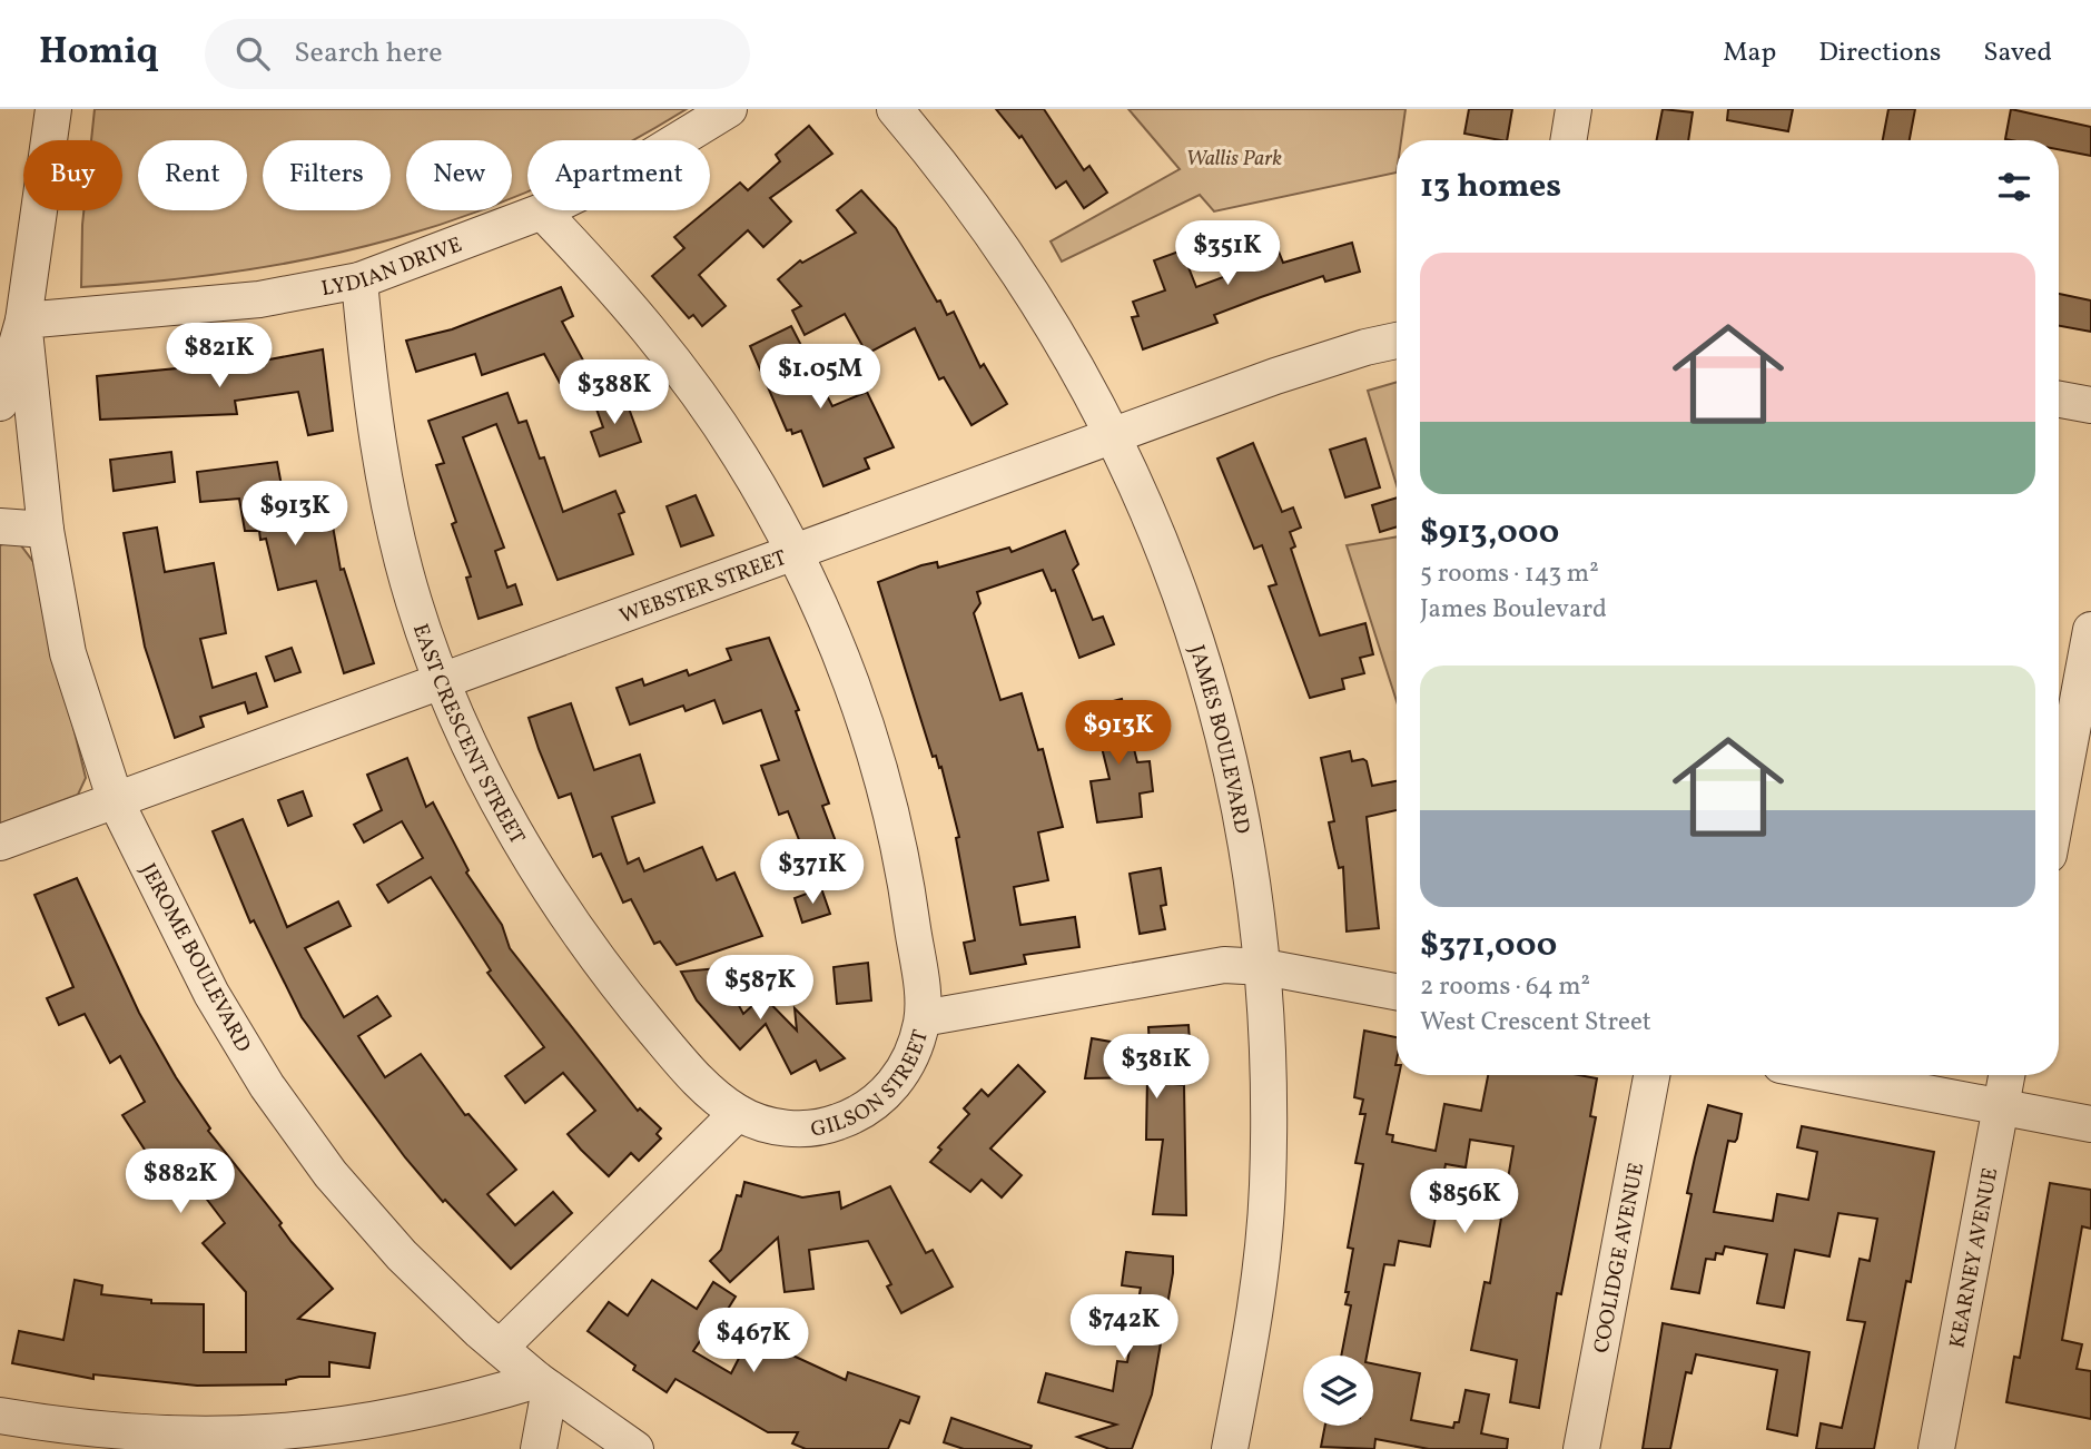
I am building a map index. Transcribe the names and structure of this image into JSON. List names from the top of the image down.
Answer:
{
  "streets": {
    "street": [
      "LYDIAN DRIVE",
      "WEBSTER STREET",
      "EAST CRESCENT STREET",
      "JAMES BOULEVARD",
      "JEROME BOULEVARD",
      "GILSON STREET",
      "COOLIDGE AVENUE",
      "KEARNEY AVENUE"
    ]
  },
  "crossings": [
    ["LYDIAN DRIVE", "EAST CRESCENT STREET"],
    ["LYDIAN DRIVE", "JEROME BOULEVARD"],
    ["WEBSTER STREET", "EAST CRESCENT STREET"],
    ["WEBSTER STREET", "JAMES BOULEVARD"],
    ["WEBSTER STREET", "JEROME BOULEVARD"],
    ["EAST CRESCENT STREET", "GILSON STREET"],
    ["JAMES BOULEVARD", "GILSON STREET"]
  ],
  "parks": ["Wallis Park"],
  "page": {
    "header": "Homiq",
    "search": "Search here",
    "nav": ["Map", "Directions", "Saved"],
    "chip": [
      "Buy",
      "Rent",
      "Filters",
      "New",
      "Apartment"
    ],
    "heading": "13 homes",
    "price": [
      "$351K",
      "$821K",
      "$1.05M",
      "$388K",
      "$913K",
      "$913K",
      "$371K",
      "$587K",
      "$381K",
      "$882K",
      "$856K",
      "$742K",
      "$467K"
    ],
    "list": [
      {
        "name": "$913,000",
        "note": "5 rooms · 143 m² · James Boulevard"
      },
      {
        "name": "$371,000",
        "note": "2 rooms · 64 m² · West Crescent Street"
      }
    ]
  }
}
